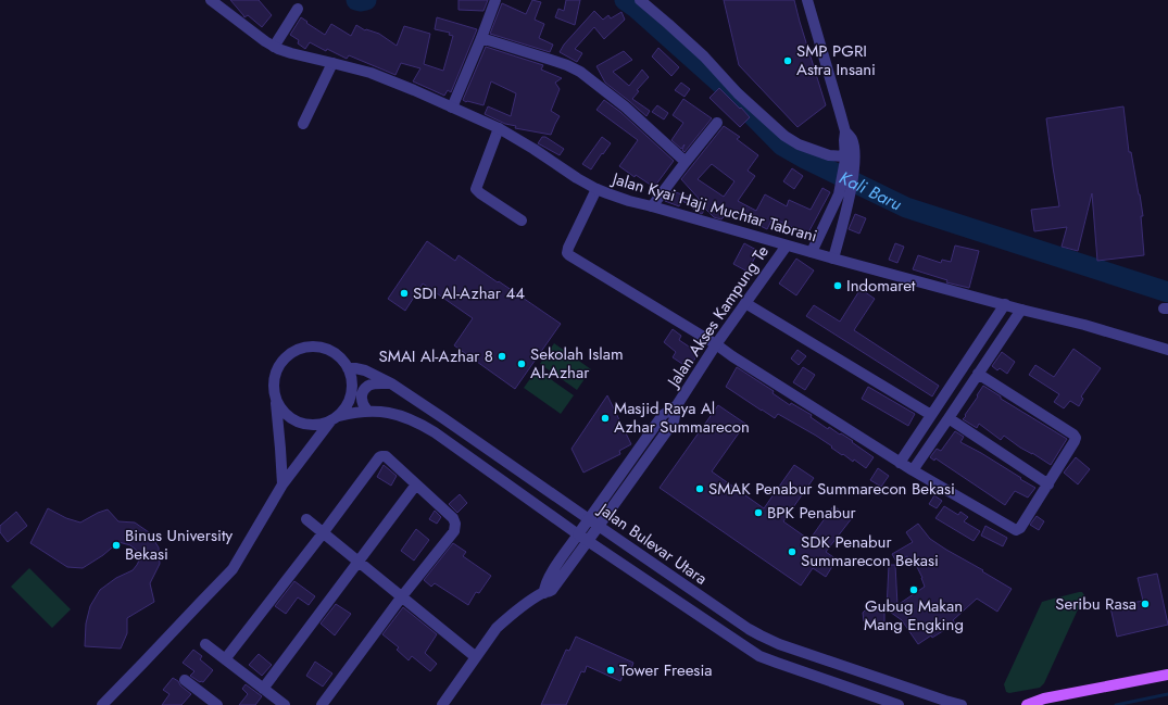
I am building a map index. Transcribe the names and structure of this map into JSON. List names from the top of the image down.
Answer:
{
  "streets": {
    "street": ["Jalan Kyai Haji Muchtar Tabrani", "Jalan Akses Kampung Te", "Jalan Bulevar Utara"]
  },
  "crossings": [
    ["Jalan Kyai Haji Muchtar Tabrani", "Jalan Akses Kampung Te"],
    ["Jalan Akses Kampung Te", "Jalan Bulevar Utara"]
  ],
  "water": ["Kali Baru"],
  "places": [
    "SMP PGRI Astra Insani",
    "Indomaret",
    "SDI Al-Azhar 44",
    "SMAI Al-Azhar 8",
    "Sekolah Islam Al-Azhar",
    "Masjid Raya Al Azhar Summarecon",
    "SMAK Penabur Summarecon Bekasi",
    "BPK Penabur",
    "Binus University Bekasi",
    "SDK Penabur Summarecon Bekasi",
    "Gubug Makan Mang Engking",
    "Seribu Rasa",
    "Tower Freesia"
  ]
}
